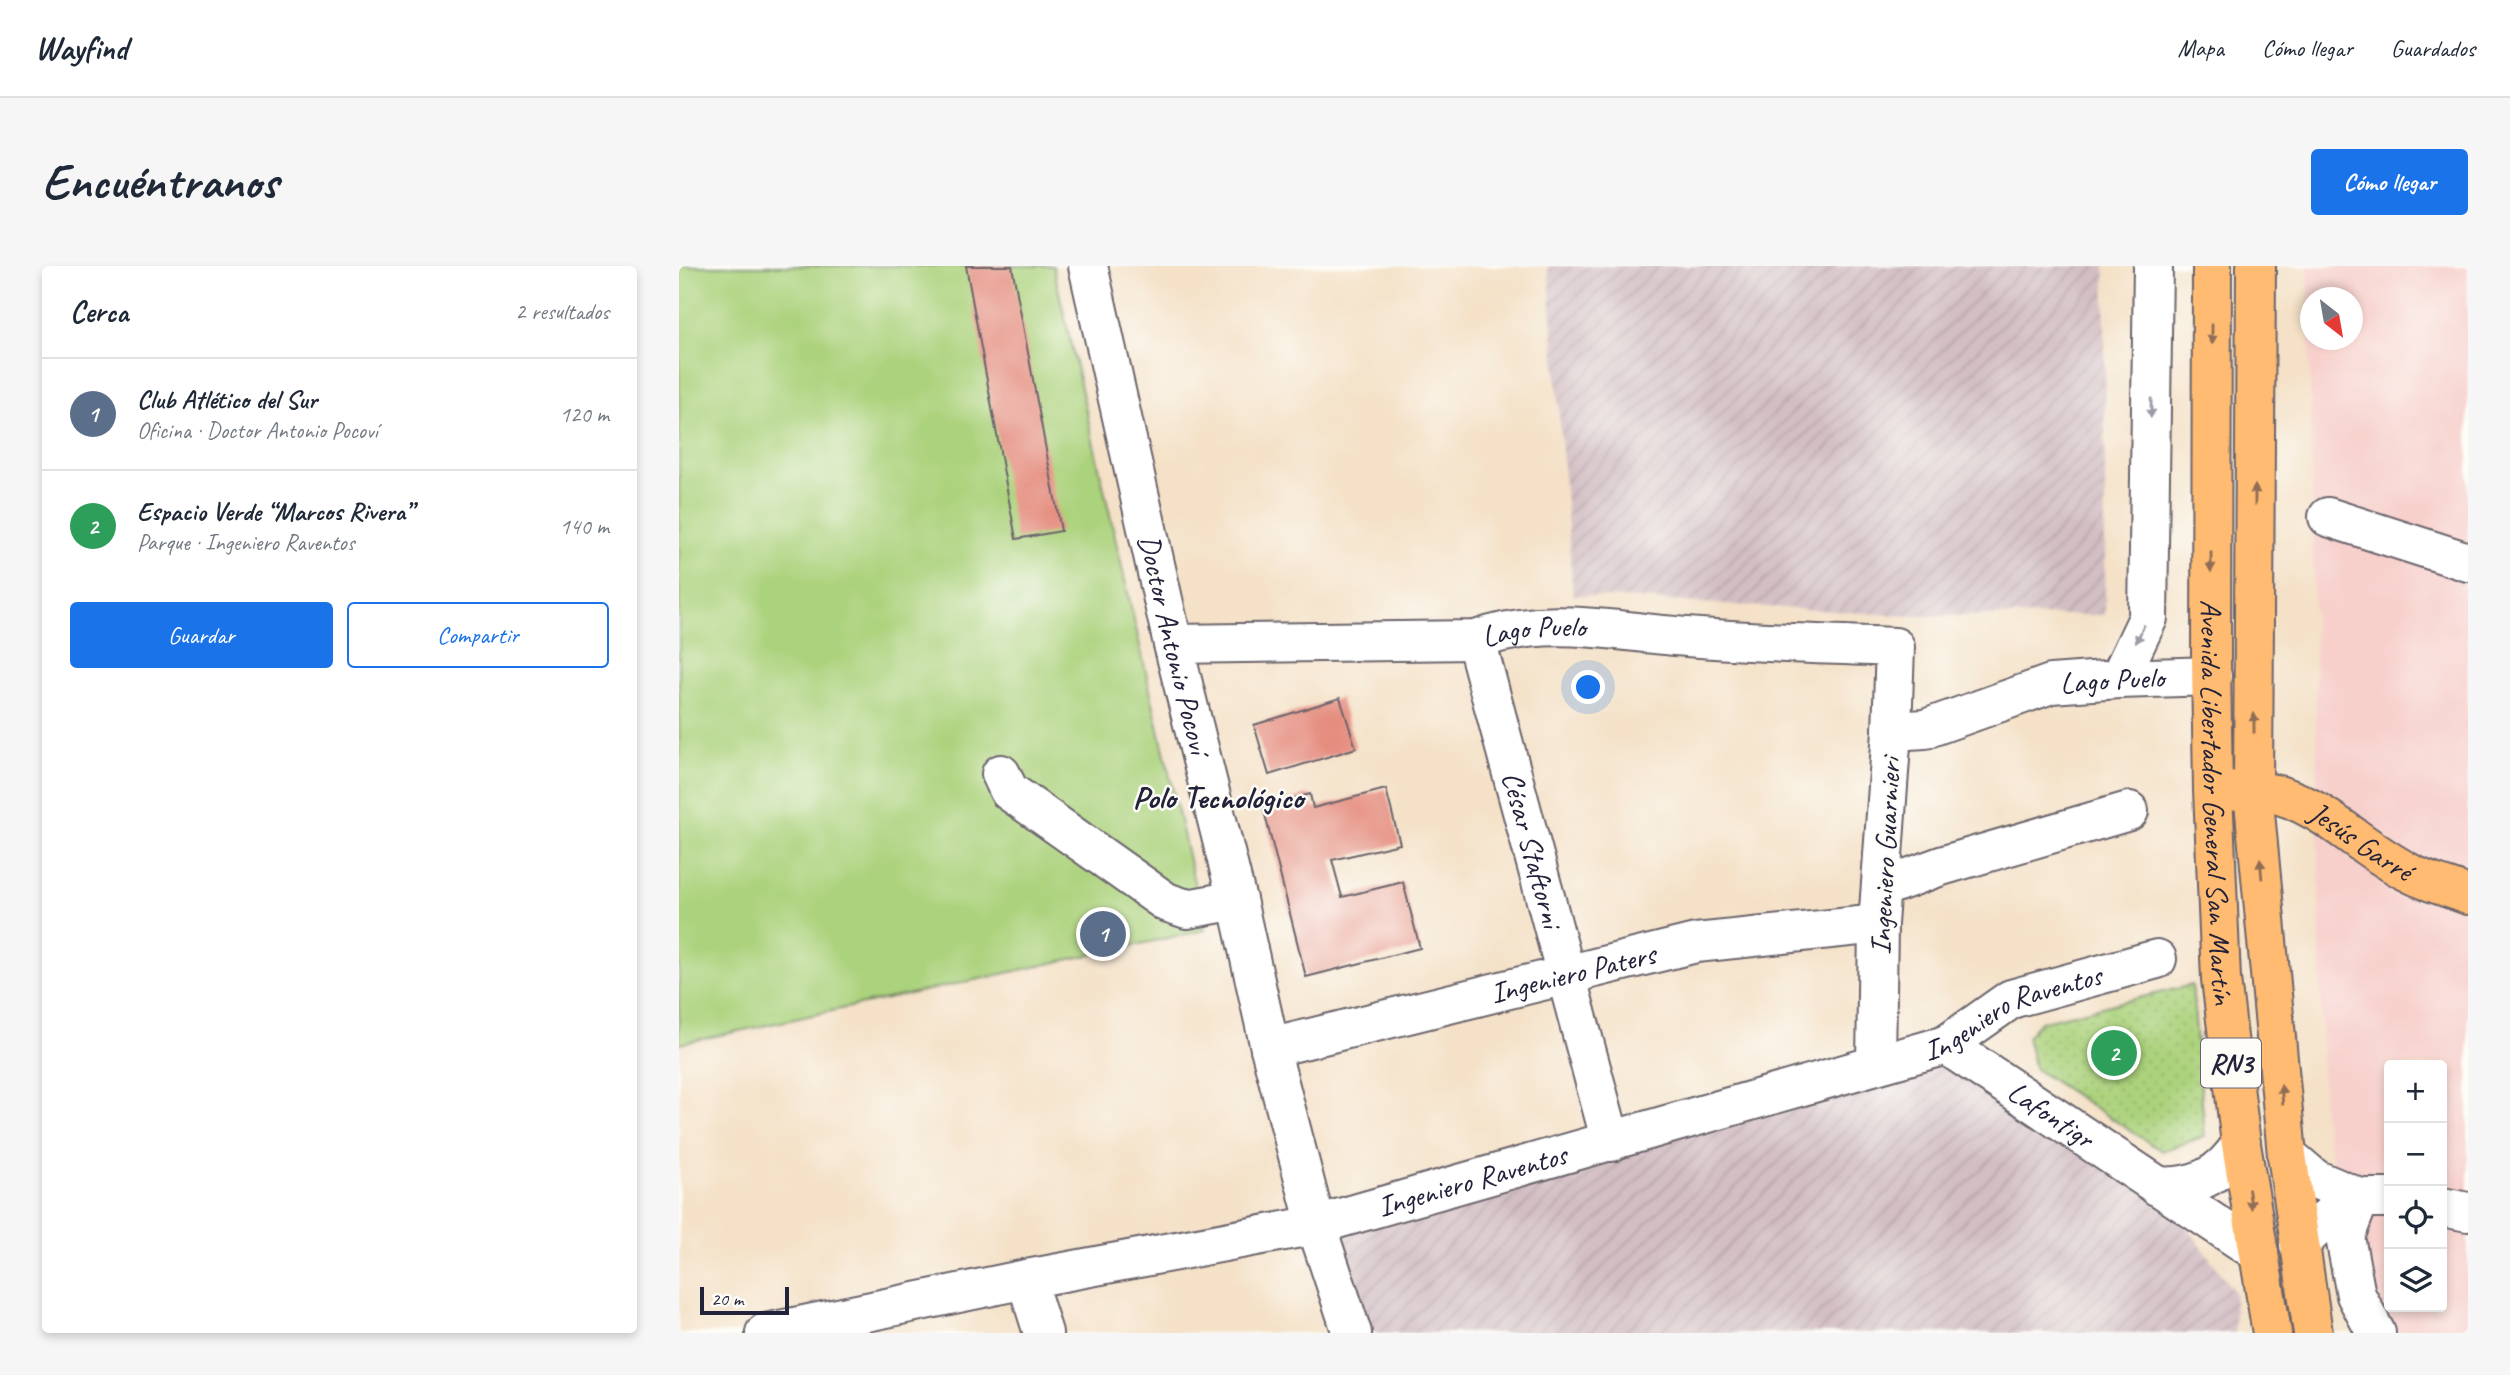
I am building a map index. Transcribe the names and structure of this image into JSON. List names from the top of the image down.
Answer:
{
  "streets": {
    "main road": ["Avenida Libertador General San Martín", "Jesús Garré", "RN3"],
    "street": [
      "Lago Puelo",
      "Doctor Antonio Pocoví",
      "César Staftorni",
      "Ingeniero Guarnieri",
      "Ingeniero Paters",
      "Ingeniero Raventos",
      "Lafontigr"
    ]
  },
  "crossings": [
    ["Lago Puelo", "Doctor Antonio Pocoví"],
    ["Lago Puelo", "Avenida Libertador General San Martín"],
    ["Lago Puelo", "César Staftorni"],
    ["Lago Puelo", "Ingeniero Guarnieri"],
    ["Doctor Antonio Pocoví", "Ingeniero Paters"],
    ["Doctor Antonio Pocoví", "Ingeniero Raventos"],
    ["Avenida Libertador General San Martín", "Jesús Garré"],
    ["Avenida Libertador General San Martín", "Lafontigr"],
    ["César Staftorni", "Ingeniero Paters"],
    ["César Staftorni", "Ingeniero Raventos"],
    ["Ingeniero Guarnieri", "Ingeniero Paters"],
    ["Ingeniero Guarnieri", "Ingeniero Raventos"],
    ["Ingeniero Raventos", "Lafontigr"]
  ],
  "districts": ["Polo Tecnológico"],
  "scale_bar": "20 m",
  "north": "bottom right",
  "page": {
    "header": "Wayfind",
    "nav": ["Mapa", "Cómo llegar", "Guardados"],
    "buttons": [
      "Cómo llegar",
      ["Guardar", "Compartir"]
    ],
    "title": "Encuéntranos",
    "heading": ["Cerca", "2 resultados"],
    "list": [
      {
        "mark": "1",
        "name": "Club Atlético del Sur",
        "note": "Oficina · Doctor Antonio Pocoví",
        "value": "120 m"
      },
      {
        "mark": "2",
        "name": "Espacio Verde “Marcos Rivera”",
        "note": "Parque · Ingeniero Raventos",
        "value": "140 m"
      }
    ],
    "pins": ["1", "2"],
    "map_buttons": ["+", "−"],
    "scale": "20 m"
  }
}
